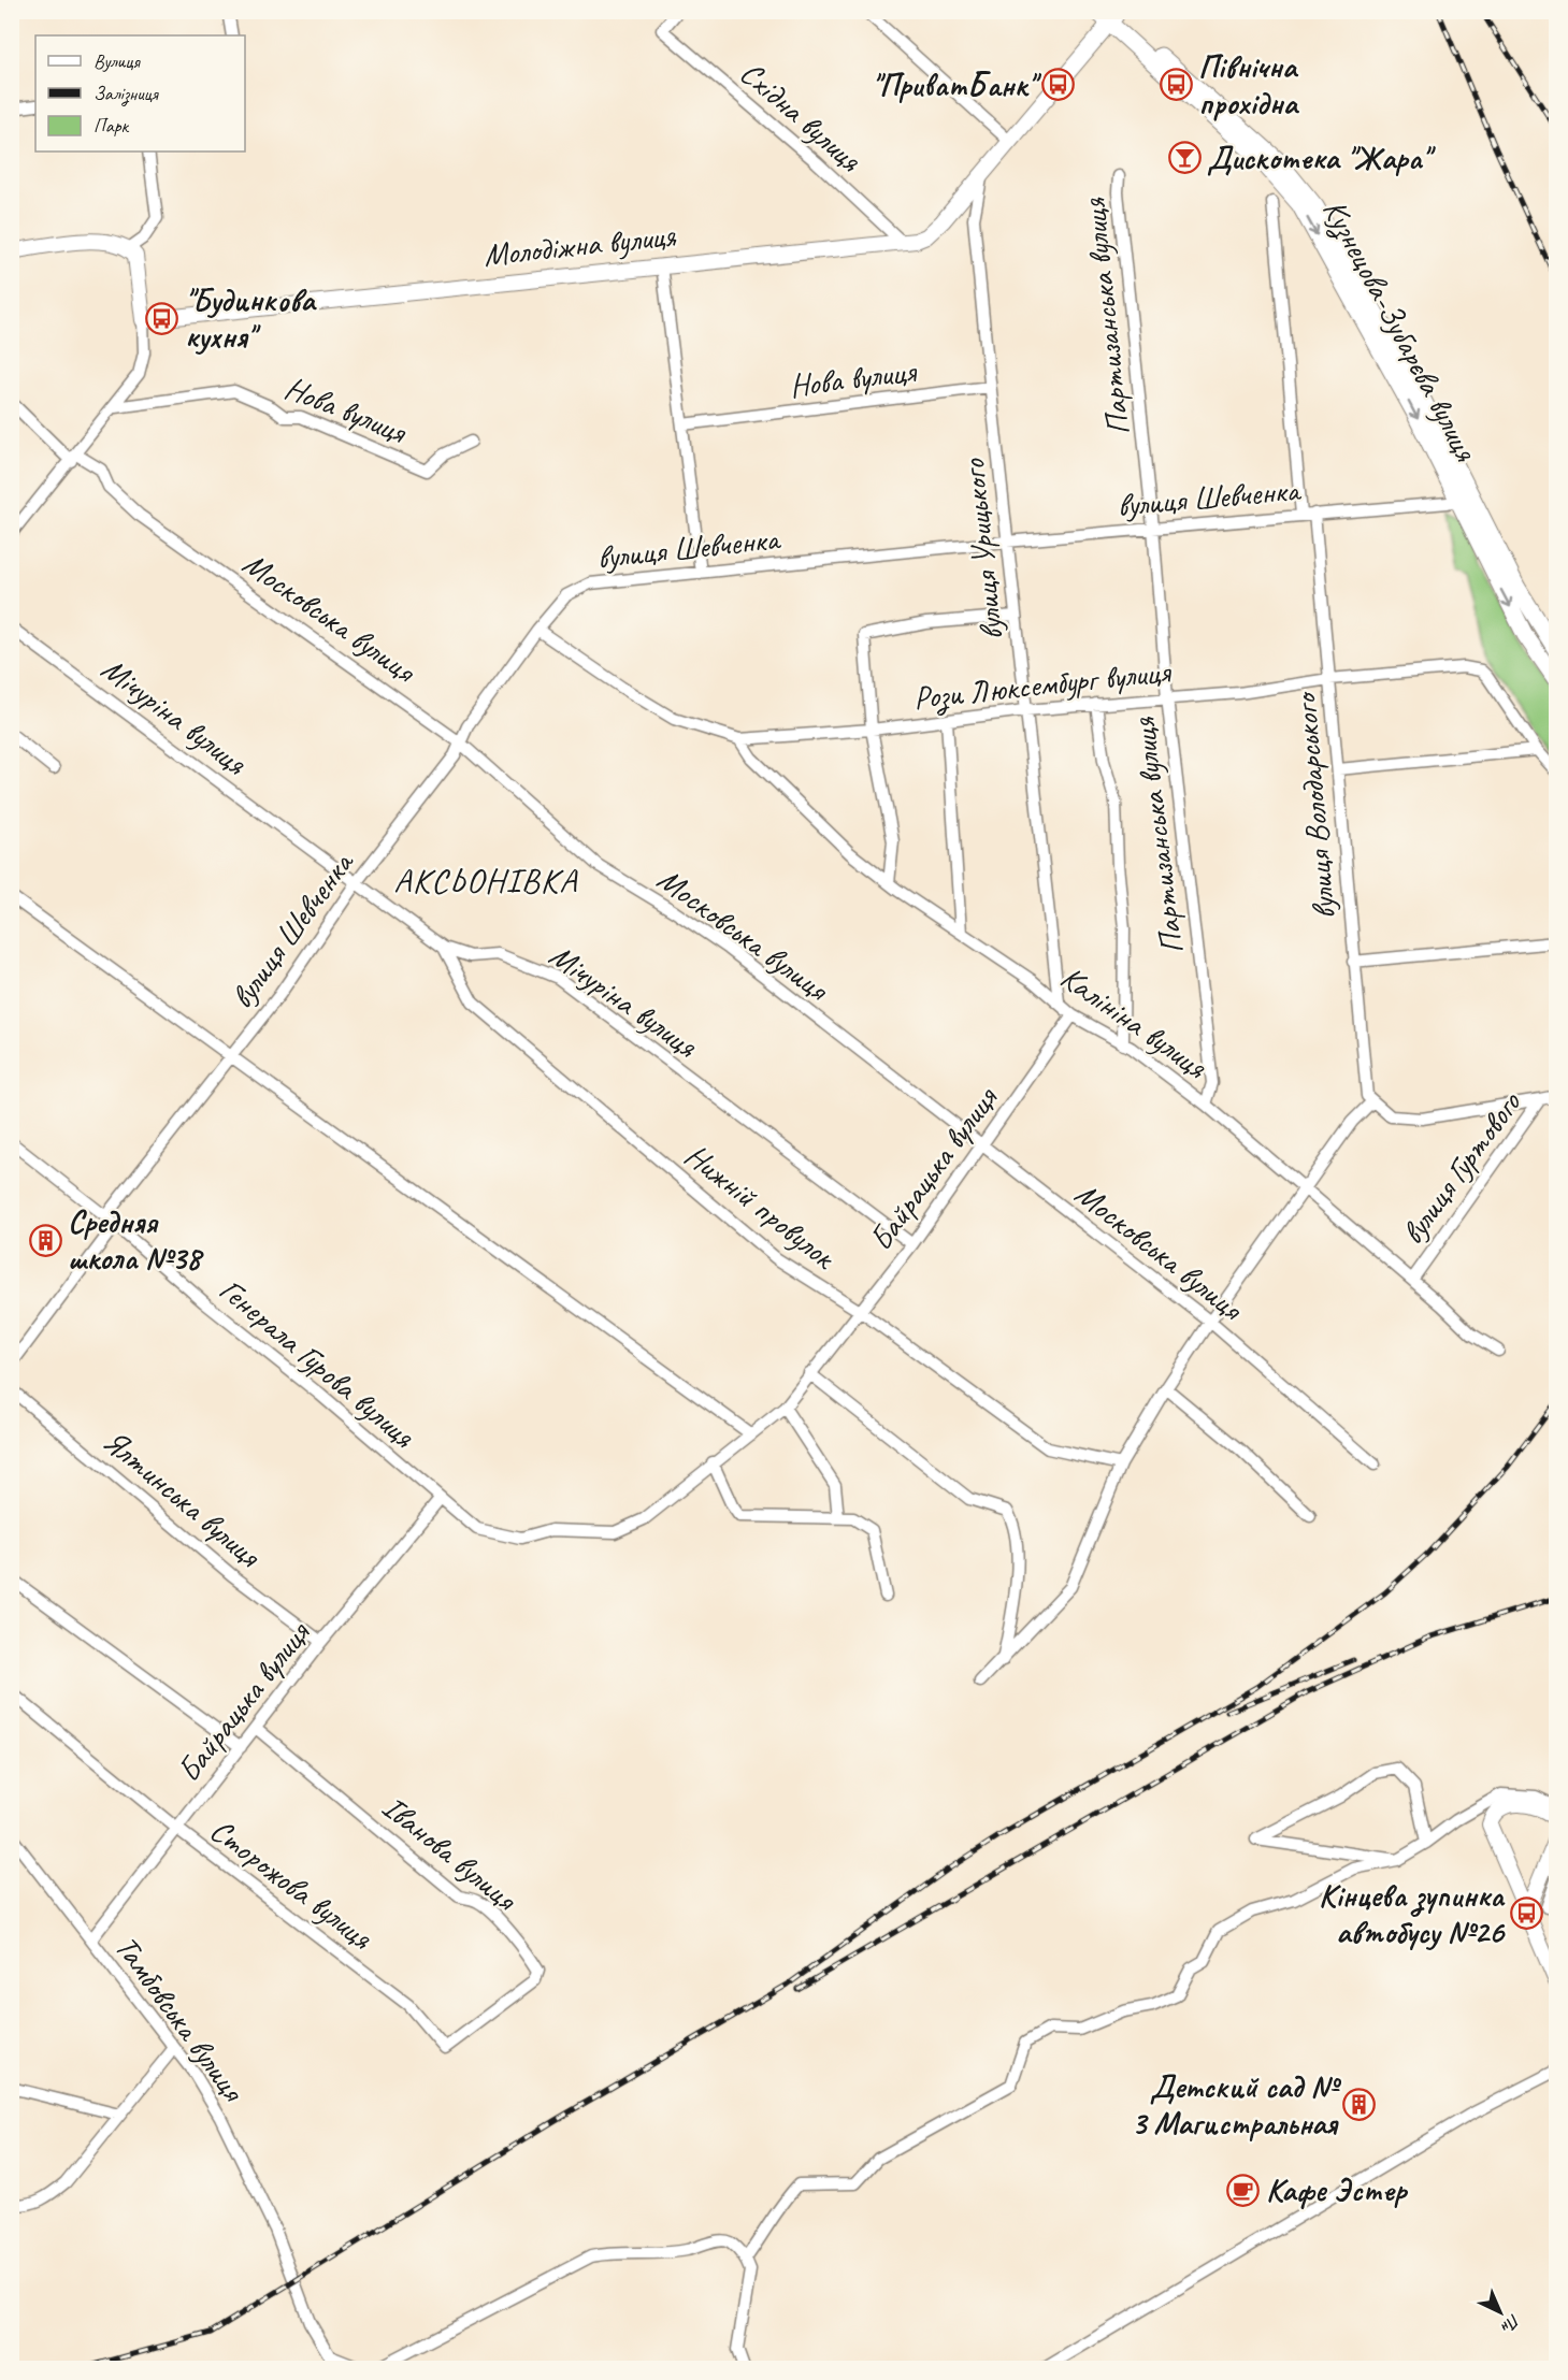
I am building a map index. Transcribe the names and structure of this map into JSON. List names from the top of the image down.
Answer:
{
  "streets": {
    "main road": ["Кузнецова-Зубарєва вулиця"],
    "street": [
      "Східна вулиця",
      "Молодіжна вулиця",
      "Партизанська вулиця",
      "Нова вулиця",
      "вулиця Шевченка",
      "вулиця Урицького",
      "Московська вулиця",
      "Рози Люксембург вулиця",
      "Мічуріна вулиця",
      "вулиця Володарського",
      "Калініна вулиця",
      "вулиця Гуртового",
      "Байрацька вулиця",
      "Нижній провулок",
      "Генерала Гурова вулиця",
      "Ялтинська вулиця",
      "Іванова вулиця",
      "Сторожова вулиця",
      "Тамбовська вулиця"
    ]
  },
  "crossings": [
    ["Східна вулиця", "Молодіжна вулиця"],
    ["Молодіжна вулиця", "Кузнецова-Зубарєва вулиця"],
    ["Молодіжна вулиця", "вулиця Урицького"],
    ["Партизанська вулиця", "вулиця Шевченка"],
    ["Партизанська вулиця", "Рози Люксембург вулиця"],
    ["Партизанська вулиця", "Калініна вулиця"],
    ["Кузнецова-Зубарєва вулиця", "вулиця Шевченка"],
    ["Нова вулиця", "вулиця Урицького"],
    ["вулиця Шевченка", "вулиця Урицького"],
    ["вулиця Шевченка", "Московська вулиця"],
    ["вулиця Шевченка", "Рози Люксембург вулиця"],
    ["вулиця Шевченка", "Мічуріна вулиця"],
    ["вулиця Шевченка", "вулиця Володарського"],
    ["вулиця Шевченка", "Генерала Гурова вулиця"],
    ["вулиця Урицького", "Рози Люксембург вулиця"],
    ["вулиця Урицького", "Калініна вулиця"],
    ["Московська вулиця", "Байрацька вулиця"],
    ["Рози Люксембург вулиця", "вулиця Володарського"],
    ["Рози Люксембург вулиця", "Калініна вулиця"],
    ["Мічуріна вулиця", "Байрацька вулиця"],
    ["Мічуріна вулиця", "Нижній провулок"],
    ["Калініна вулиця", "вулиця Гуртового"],
    ["Калініна вулиця", "Байрацька вулиця"],
    ["Байрацька вулиця", "Нижній провулок"],
    ["Байрацька вулиця", "Генерала Гурова вулиця"],
    ["Байрацька вулиця", "Ялтинська вулиця"],
    ["Байрацька вулиця", "Іванова вулиця"],
    ["Байрацька вулиця", "Сторожова вулиця"],
    ["Байрацька вулиця", "Тамбовська вулиця"],
    ["Іванова вулиця", "Сторожова вулиця"]
  ],
  "districts": ["АКСЬОНІВКА"],
  "places": {
    "bus stop": [
      "\"ПриватБанк\"",
      "Північна прохідна",
      "\"Будинкова кухня\"",
      "Кінцева зупинка автобусу №26"
    ],
    "bar": ["Дискотека \"Жара\""],
    "building": ["Средняя школа №38", "Детский сад № 3 Магистральная"],
    "cafe": ["Кафе Эстер"]
  },
  "legend": ["Вулиця", "Залізниця", "Парк"],
  "north": "bottom right"
}
